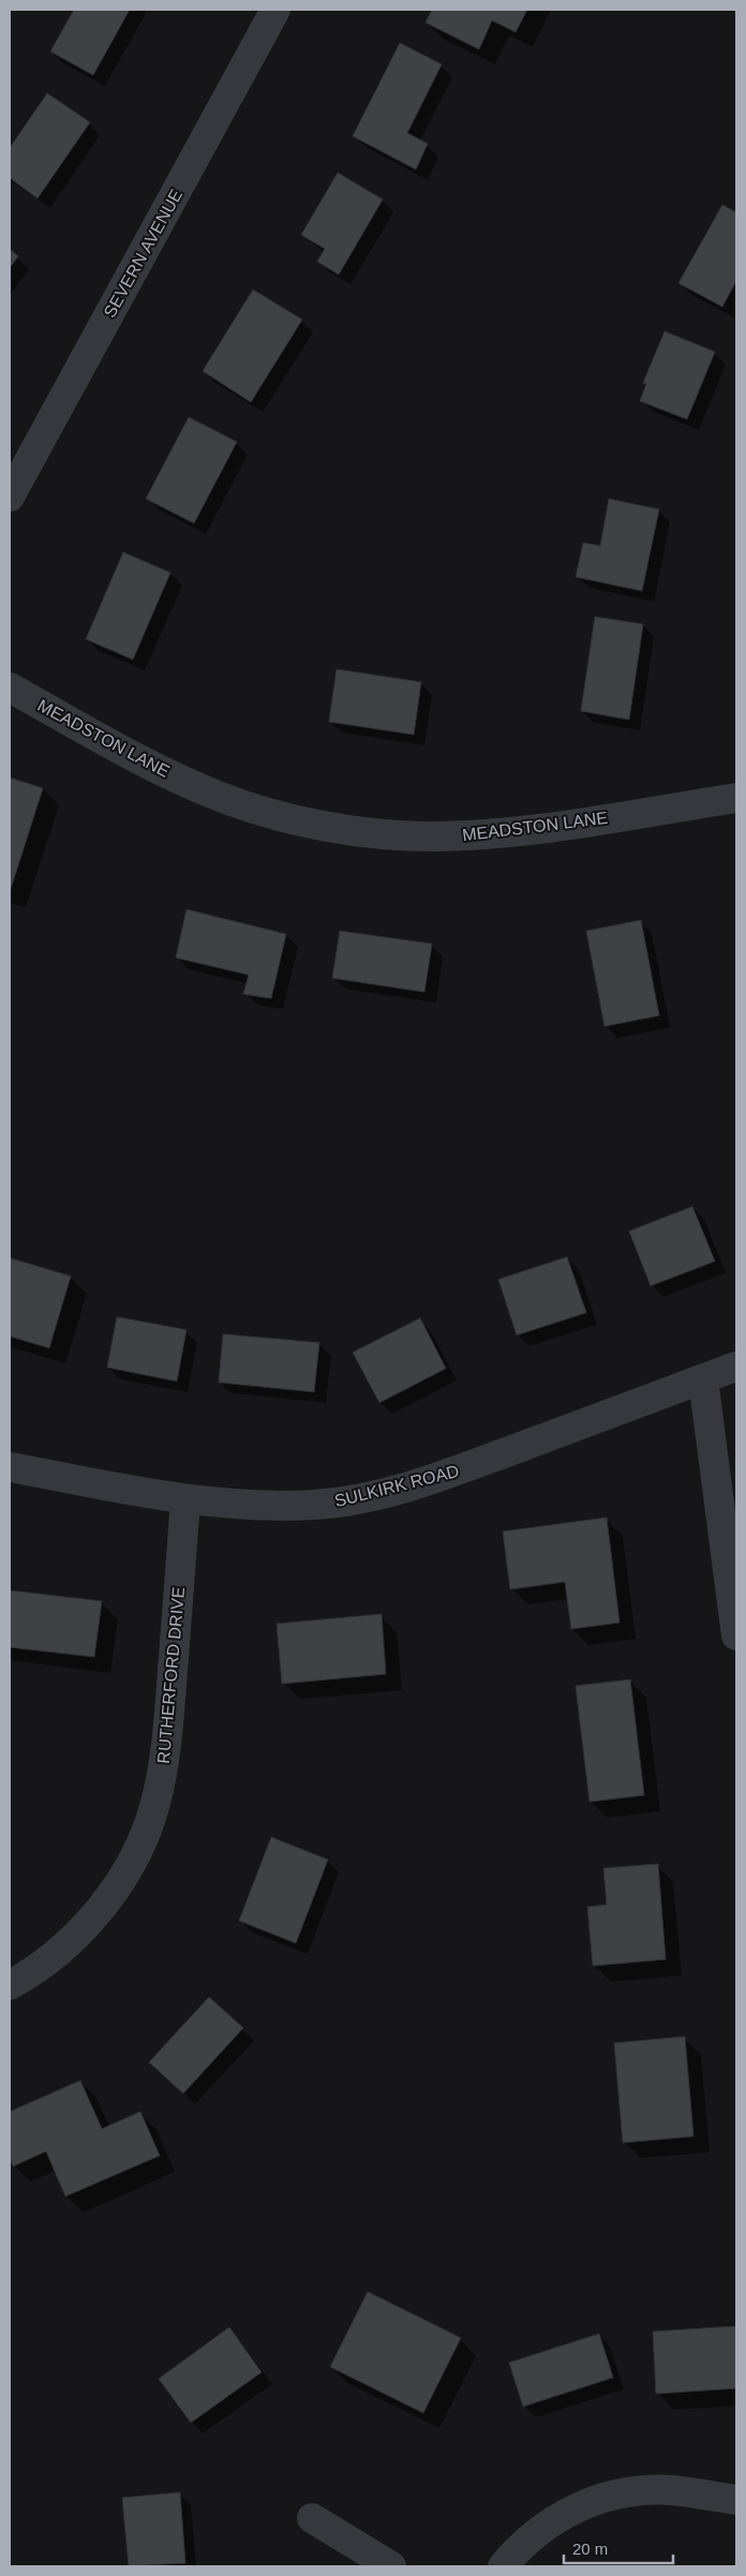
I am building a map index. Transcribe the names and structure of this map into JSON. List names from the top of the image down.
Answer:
{
  "streets": {
    "street": [
      "SEVERN AVENUE",
      "MEADSTON LANE",
      "SULKIRK ROAD",
      "RUTHERFORD DRIVE"
    ]
  },
  "crossings": [
    ["SULKIRK ROAD", "RUTHERFORD DRIVE"]
  ],
  "scale_bar": "20 m"
}
